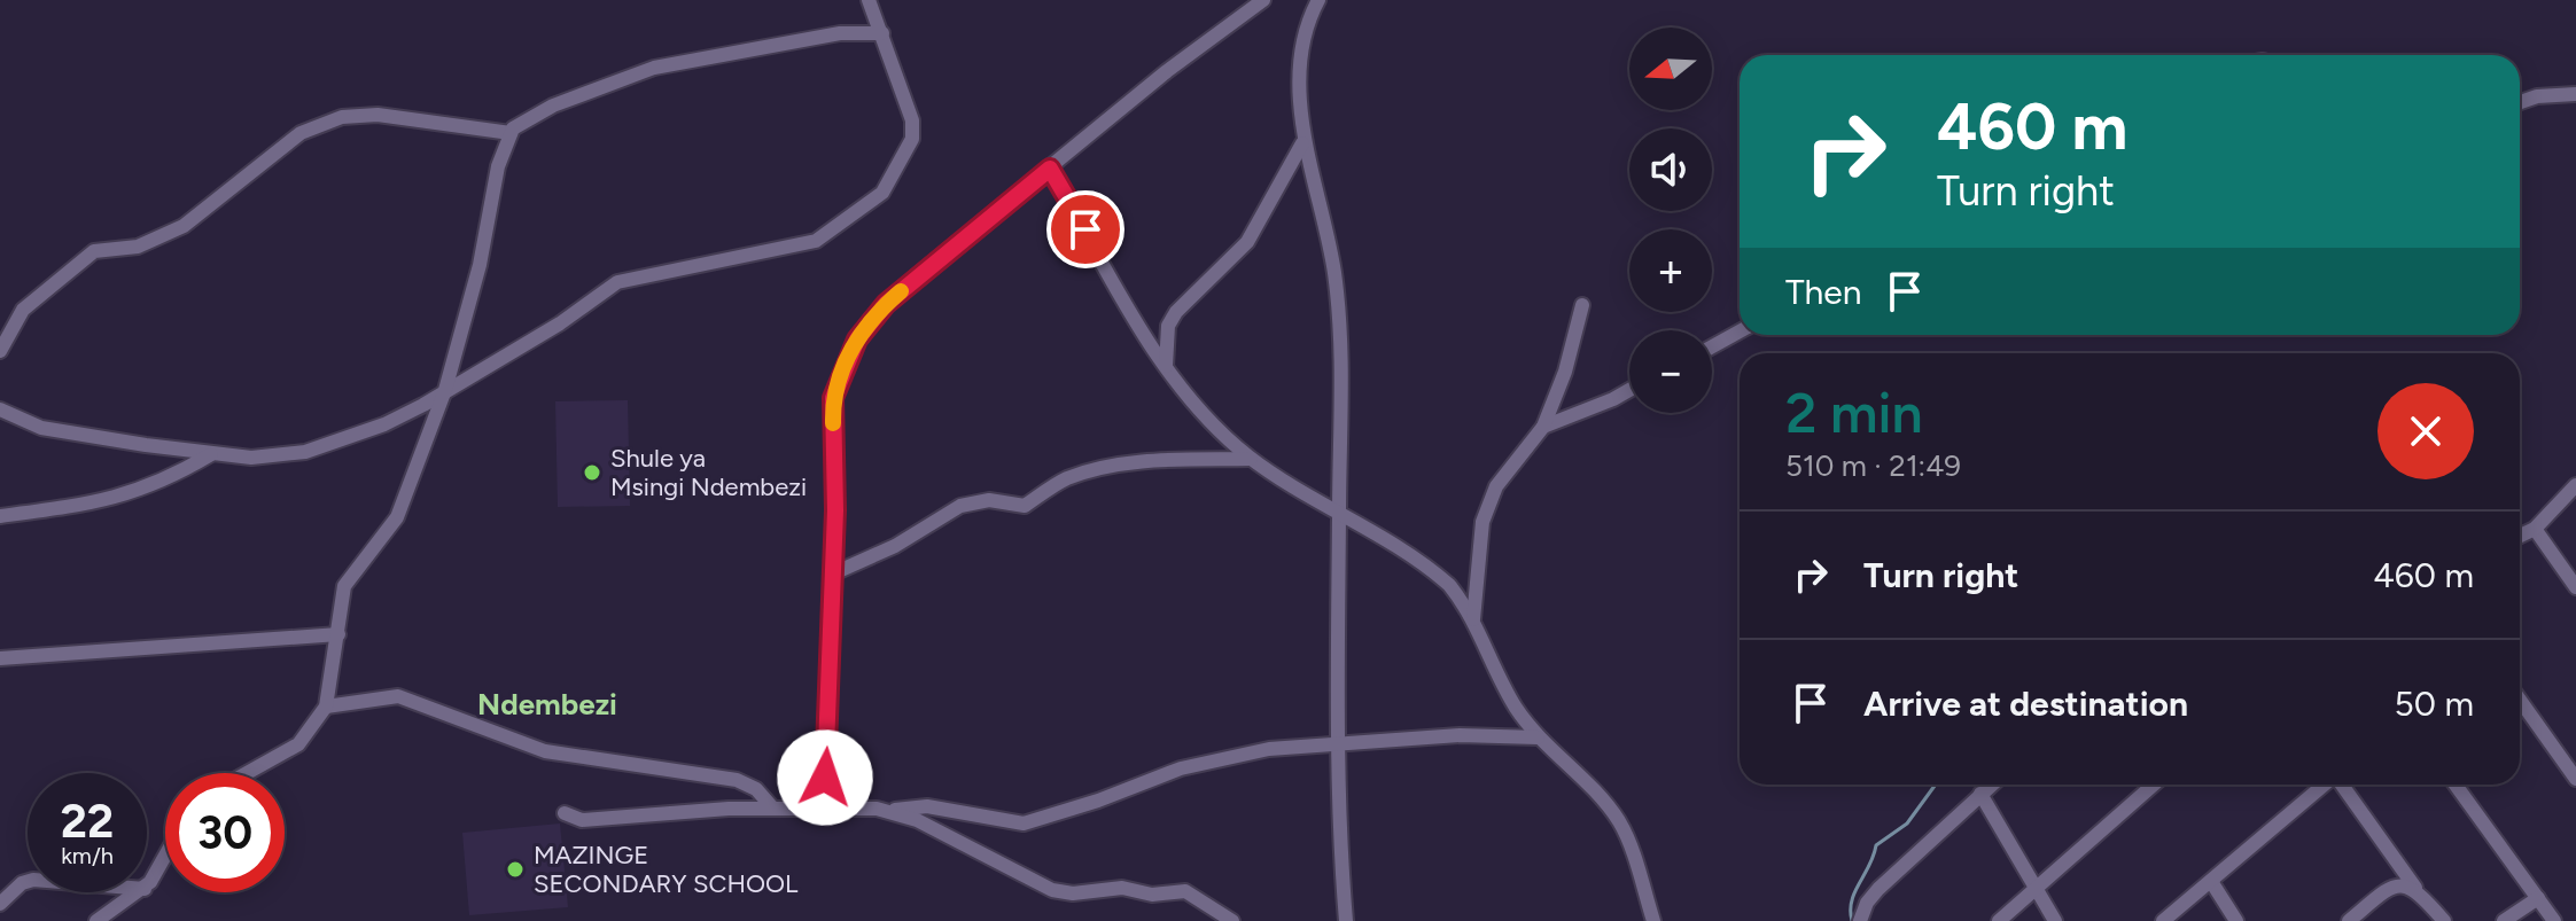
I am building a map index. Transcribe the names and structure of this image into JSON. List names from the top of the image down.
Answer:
{
  "districts": ["Ndembezi"],
  "places": ["Shule ya Msingi Ndembezi", "MAZINGE SECONDARY SCHOOL"],
  "north": "left",
  "page": {
    "map_buttons": ["+", "−"],
    "turn": ["460 m", "Turn right"],
    "then": "Then",
    "heading": ["2 min", "510 m · 21:49"],
    "list": [
      {
        "name": "Turn right",
        "value": "460 m"
      },
      {
        "name": "Arrive at destination",
        "value": "50 m"
      }
    ],
    "speed": "22 km/h",
    "limit": "30"
  }
}
